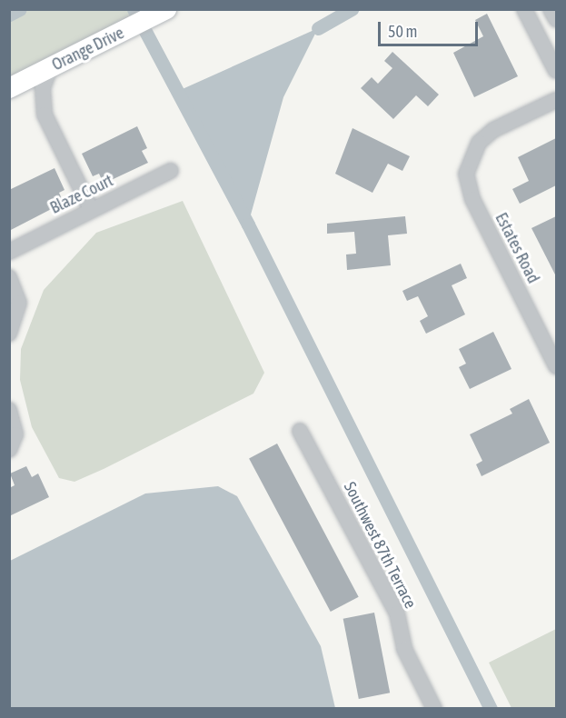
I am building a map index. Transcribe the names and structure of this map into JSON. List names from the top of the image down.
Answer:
{
  "streets": {
    "street": [
      "Orange Drive",
      "Blaze Court",
      "Estates Road",
      "Southwest 87th Terrace"
    ]
  },
  "scale_bar": "50 m"
}
